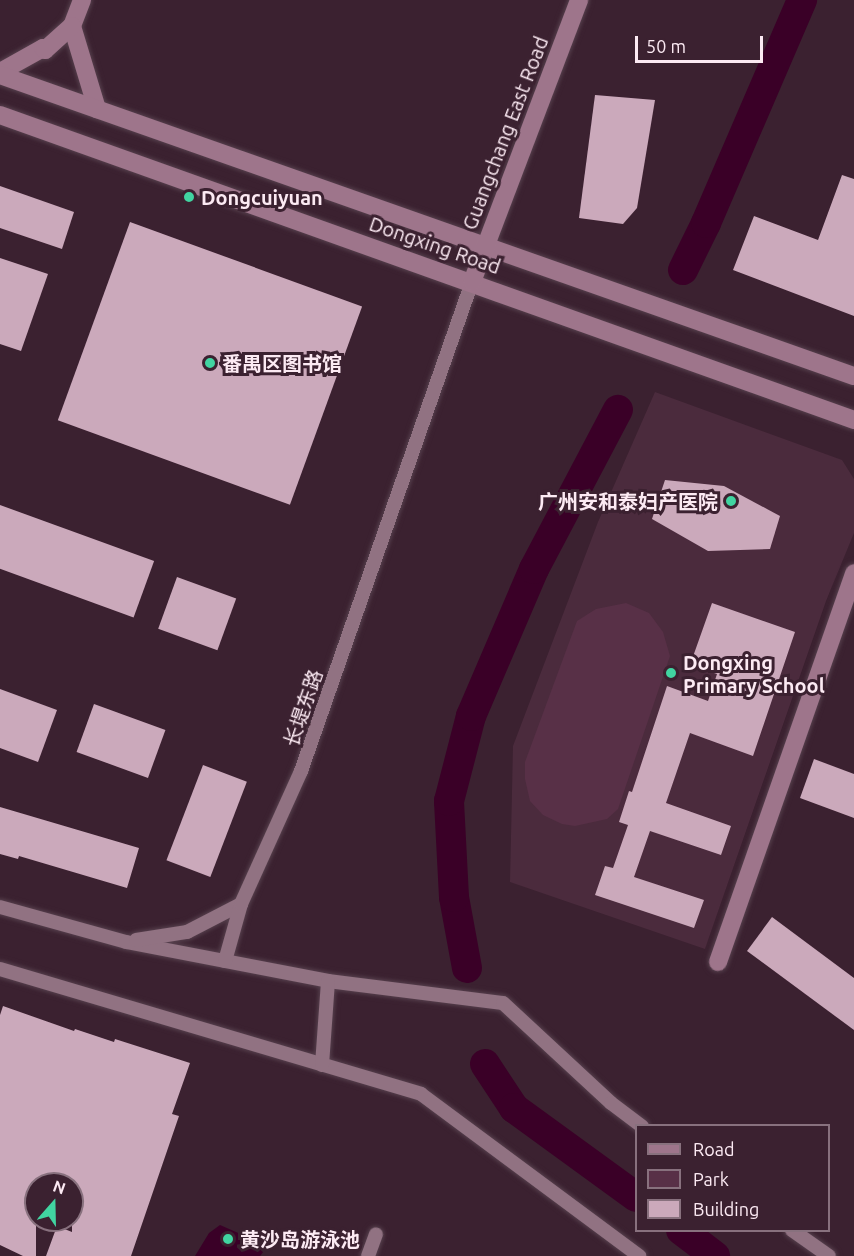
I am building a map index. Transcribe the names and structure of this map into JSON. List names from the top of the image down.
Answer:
{
  "streets": {
    "main road": ["Guangchang East Road", "Dongxing Road"],
    "street": ["长堤东路"]
  },
  "crossings": [
    ["Guangchang East Road", "Dongxing Road"],
    ["Guangchang East Road", "长堤东路"],
    ["Dongxing Road", "长堤东路"]
  ],
  "places": [
    "Dongcuiyuan",
    "番禺区图书馆",
    "广州安和泰妇产医院",
    "Dongxing Primary School",
    "黄沙岛游泳池"
  ],
  "legend": ["Road", "Park", "Building"],
  "scale_bar": "50 m",
  "north": "top"
}
